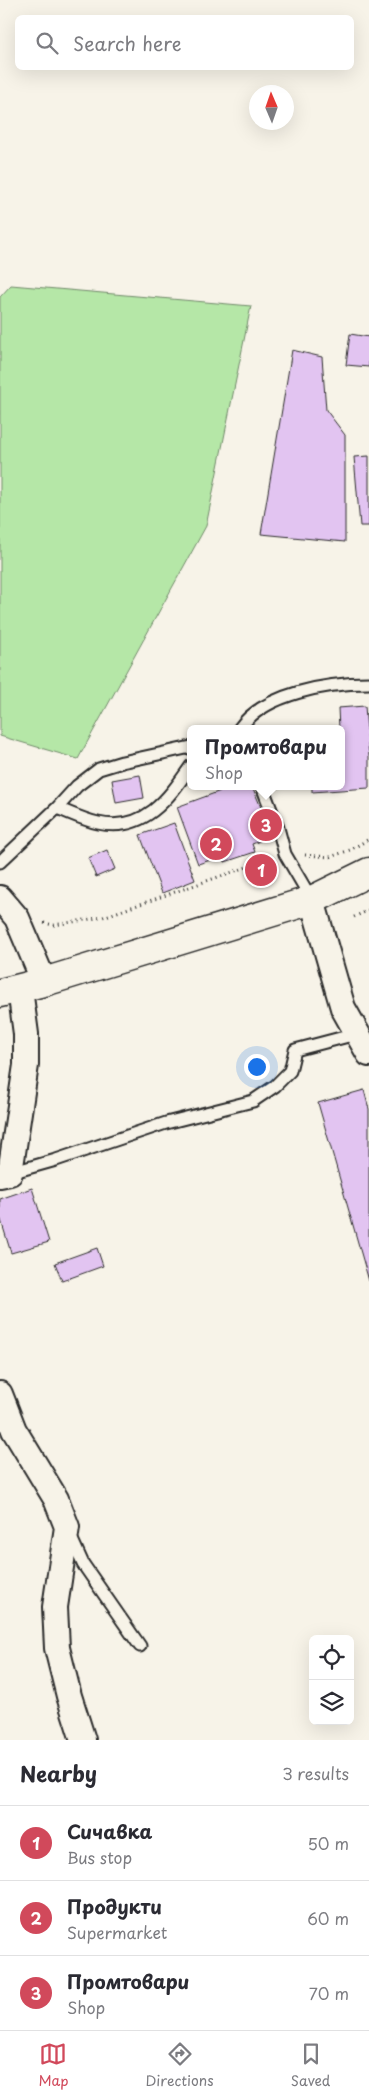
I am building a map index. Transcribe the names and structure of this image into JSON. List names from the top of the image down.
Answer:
{
  "north": "top",
  "page": {
    "search": "Search here",
    "popup": ["Промтовари", "Shop"],
    "pins": ["3", "2", "1"],
    "heading": ["Nearby", "3 results"],
    "list": [
      {
        "mark": "1",
        "name": "Сичавка",
        "note": "Bus stop",
        "value": "50 m"
      },
      {
        "mark": "2",
        "name": "Продукти",
        "note": "Supermarket",
        "value": "60 m"
      },
      {
        "mark": "3",
        "name": "Промтовари",
        "note": "Shop",
        "value": "70 m"
      }
    ],
    "nav": ["Map", "Directions", "Saved"]
  }
}
